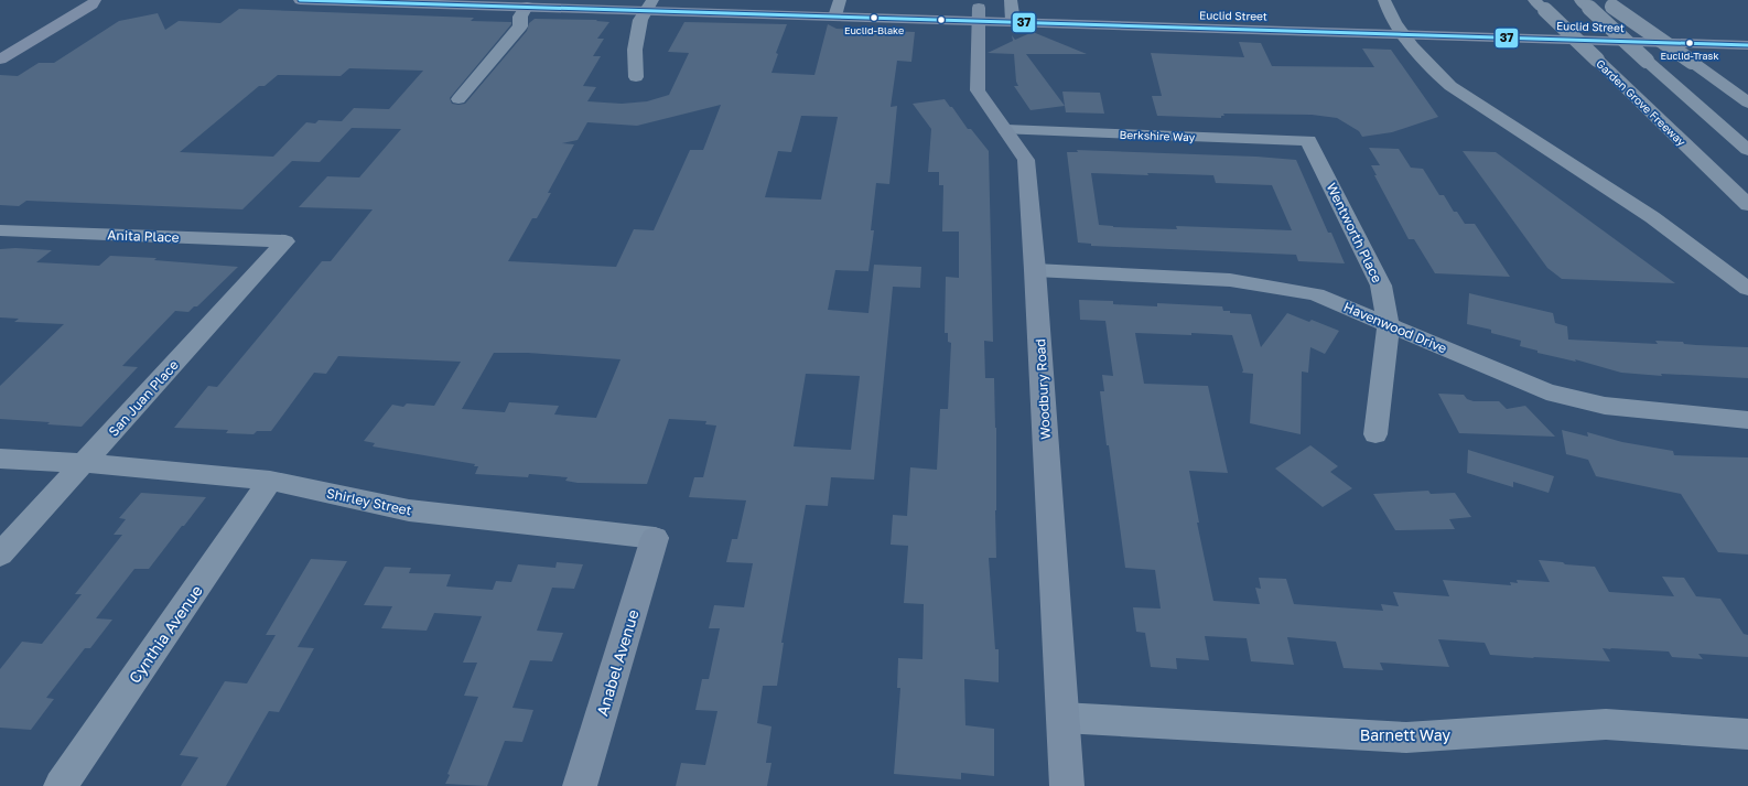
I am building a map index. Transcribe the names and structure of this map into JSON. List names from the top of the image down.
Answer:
{
  "streets": {
    "highway": ["Garden Grove Freeway"],
    "main road": ["Euclid Street"],
    "street": [
      "Berkshire Way",
      "Wentworth Place",
      "Anita Place",
      "Havenwood Drive",
      "Woodbury Road",
      "San Juan Place",
      "Shirley Street",
      "Cynthia Avenue",
      "Anabel Avenue",
      "Barnett Way"
    ]
  },
  "crossings": [
    ["Euclid Street", "Woodbury Road"],
    ["Berkshire Way", "Wentworth Place"],
    ["Berkshire Way", "Woodbury Road"],
    ["Wentworth Place", "Havenwood Drive"],
    ["Anita Place", "San Juan Place"],
    ["Havenwood Drive", "Woodbury Road"],
    ["Woodbury Road", "Barnett Way"],
    ["San Juan Place", "Shirley Street"],
    ["Shirley Street", "Cynthia Avenue"],
    ["Shirley Street", "Anabel Avenue"]
  ],
  "places": ["Euclid-Blake", "Euclid-Trask"],
  "lines": ["transit line 37"]
}
